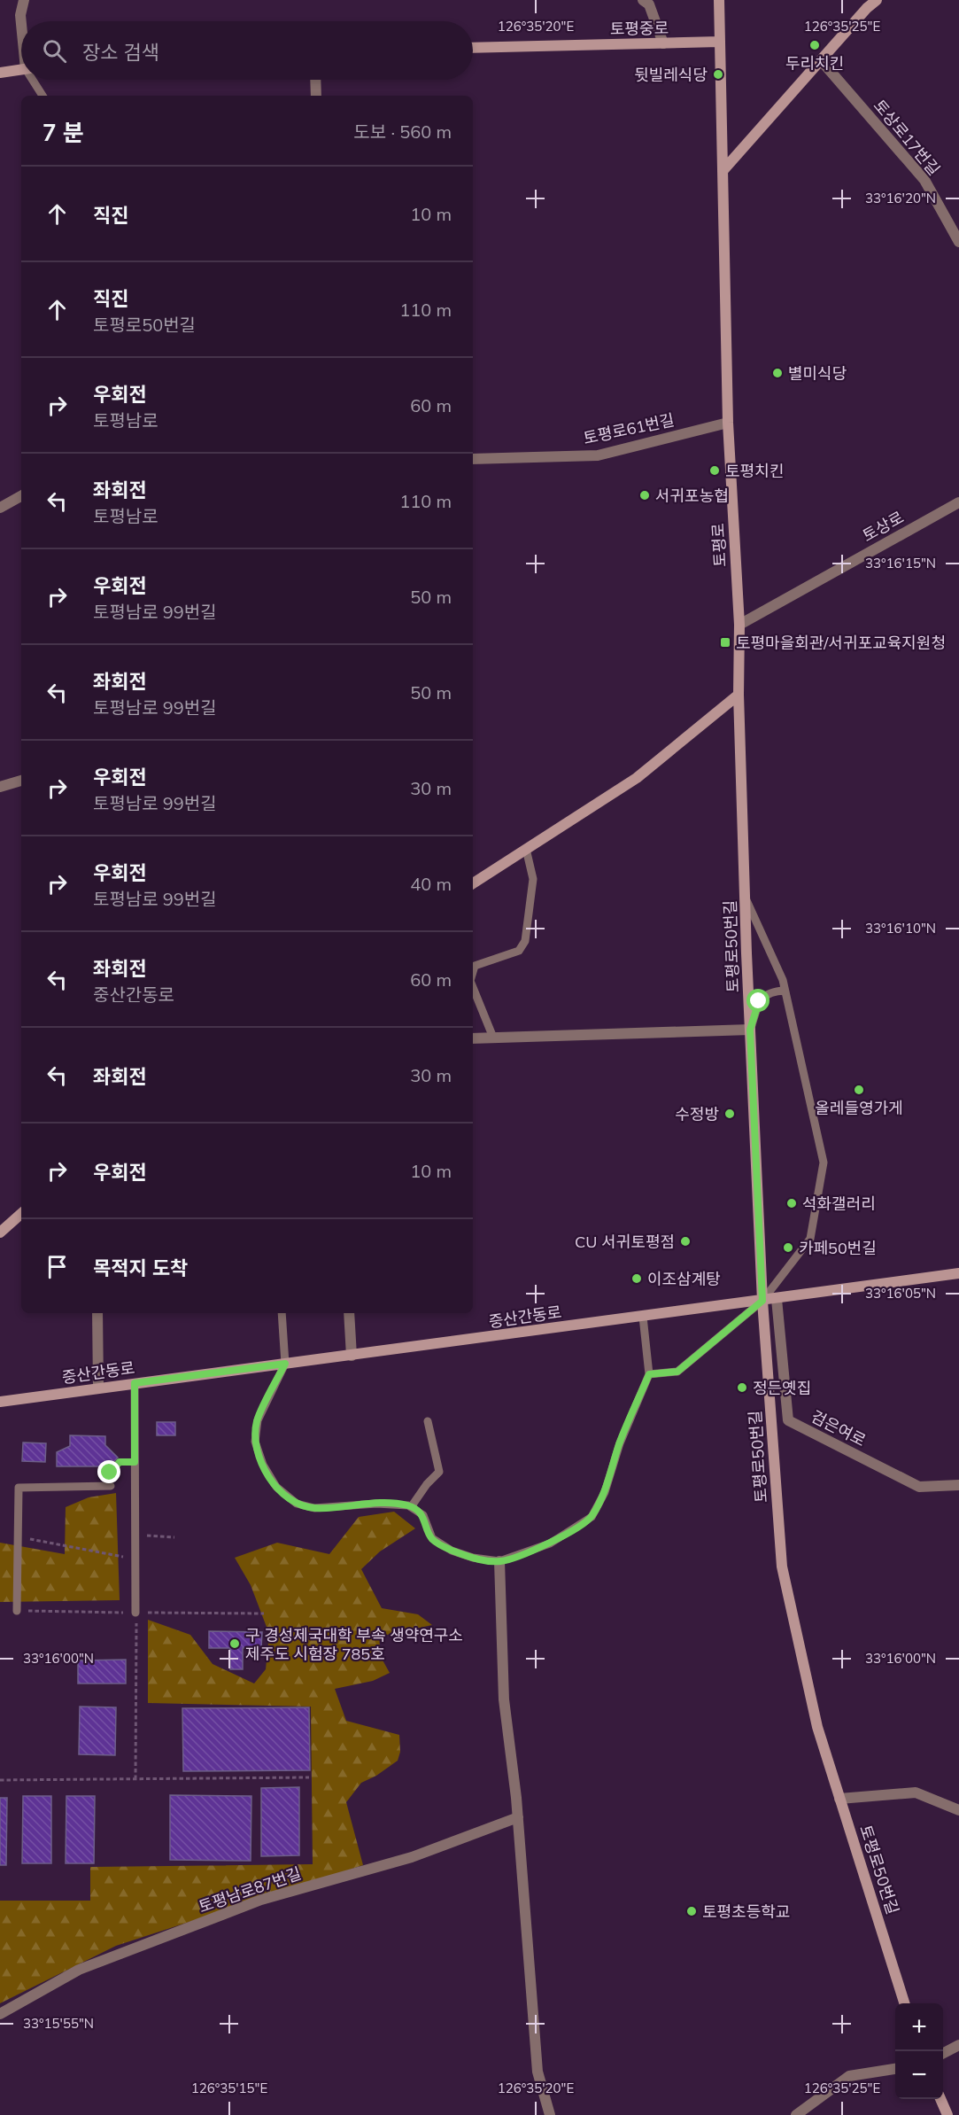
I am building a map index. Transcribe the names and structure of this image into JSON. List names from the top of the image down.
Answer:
{
  "streets": {
    "street": [
      "토평중로",
      "토상로17번길",
      "토평로61번길",
      "토상로",
      "토평로",
      "토평로50번길",
      "중산간동로",
      "검은여로",
      "토평남로87번길"
    ]
  },
  "crossings": [
    ["토평중로", "토평로"],
    ["토평로61번길", "토평로"],
    ["토상로", "토평로"],
    ["토평로", "토평로50번길"],
    ["토평로50번길", "중산간동로"],
    ["중산간동로", "검은여로"]
  ],
  "places": {
    "other": [
      "두리치킨",
      "뒷빌레식당",
      "별미식당",
      "토평치킨",
      "서귀포농협",
      "올레들영가게",
      "수정방",
      "석화갤러리",
      "CU 서귀토평점",
      "카페50번길",
      "이조삼계탕",
      "정든옛집",
      "구 경성제국대학 부속 생약연구소 제주도 시험장 785호",
      "토평초등학교"
    ],
    "transit": ["토평마을회관/서귀포교육지원청"]
  },
  "page": {
    "search": "장소 검색",
    "heading": ["7 분", "도보 · 560 m"],
    "list": [
      ["직진", "10 m"],
      ["직진", "토평로50번길", "110 m"],
      ["우회전", "토평남로", "60 m"],
      ["좌회전", "토평남로", "110 m"],
      ["우회전", "토평남로 99번길", "50 m"],
      ["좌회전", "토평남로 99번길", "50 m"],
      ["우회전", "토평남로 99번길", "30 m"],
      ["우회전", "토평남로 99번길", "40 m"],
      ["좌회전", "중산간동로", "60 m"],
      ["좌회전", "30 m"],
      ["우회전", "10 m"],
      "목적지 도착"
    ],
    "map_buttons": ["+", "−"]
  },
  "coordinates": [
    "126°35'20\"E",
    "126°35'25\"E",
    "33°16'20\"N",
    "33°16'15\"N",
    "33°16'10\"N",
    "33°16'05\"N",
    "33°16'00\"N",
    "33°15'55\"N",
    "126°35'15\"E"
  ]
}
